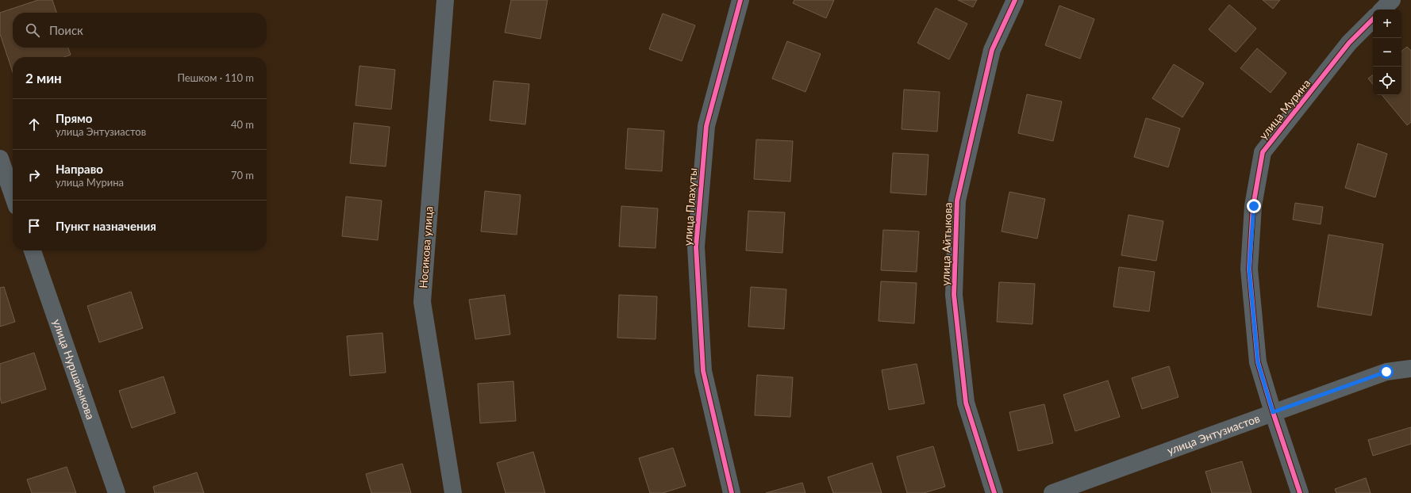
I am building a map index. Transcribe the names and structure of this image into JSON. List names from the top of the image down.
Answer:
{
  "streets": {
    "street": [
      "улица Мурина",
      "улица Плахуты",
      "улица Айтыкова",
      "Носикова улица",
      "улица Нуршайыкова",
      "улица Энтузиастов"
    ]
  },
  "crossings": [
    ["улица Мурина", "улица Энтузиастов"]
  ],
  "page": {
    "map_buttons": ["+", "−"],
    "search": "Поиск",
    "heading": ["2 мин", "Пешком · 110 m"],
    "list": [
      ["Прямо", "улица Энтузиастов", "40 m"],
      ["Направо", "улица Мурина", "70 m"],
      "Пункт назначения"
    ]
  }
}
